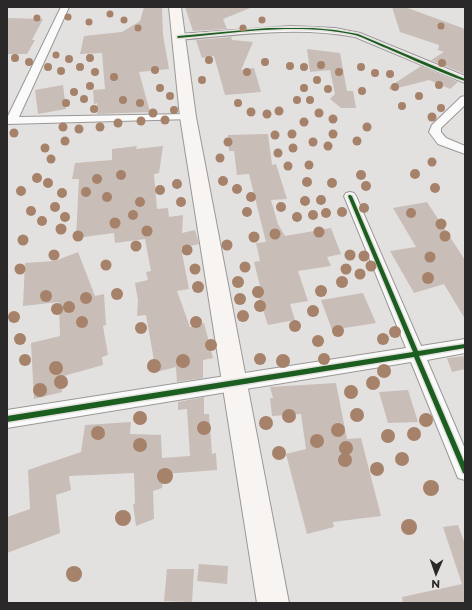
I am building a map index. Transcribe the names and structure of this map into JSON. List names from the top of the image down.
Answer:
{
  "north": "bottom"
}
